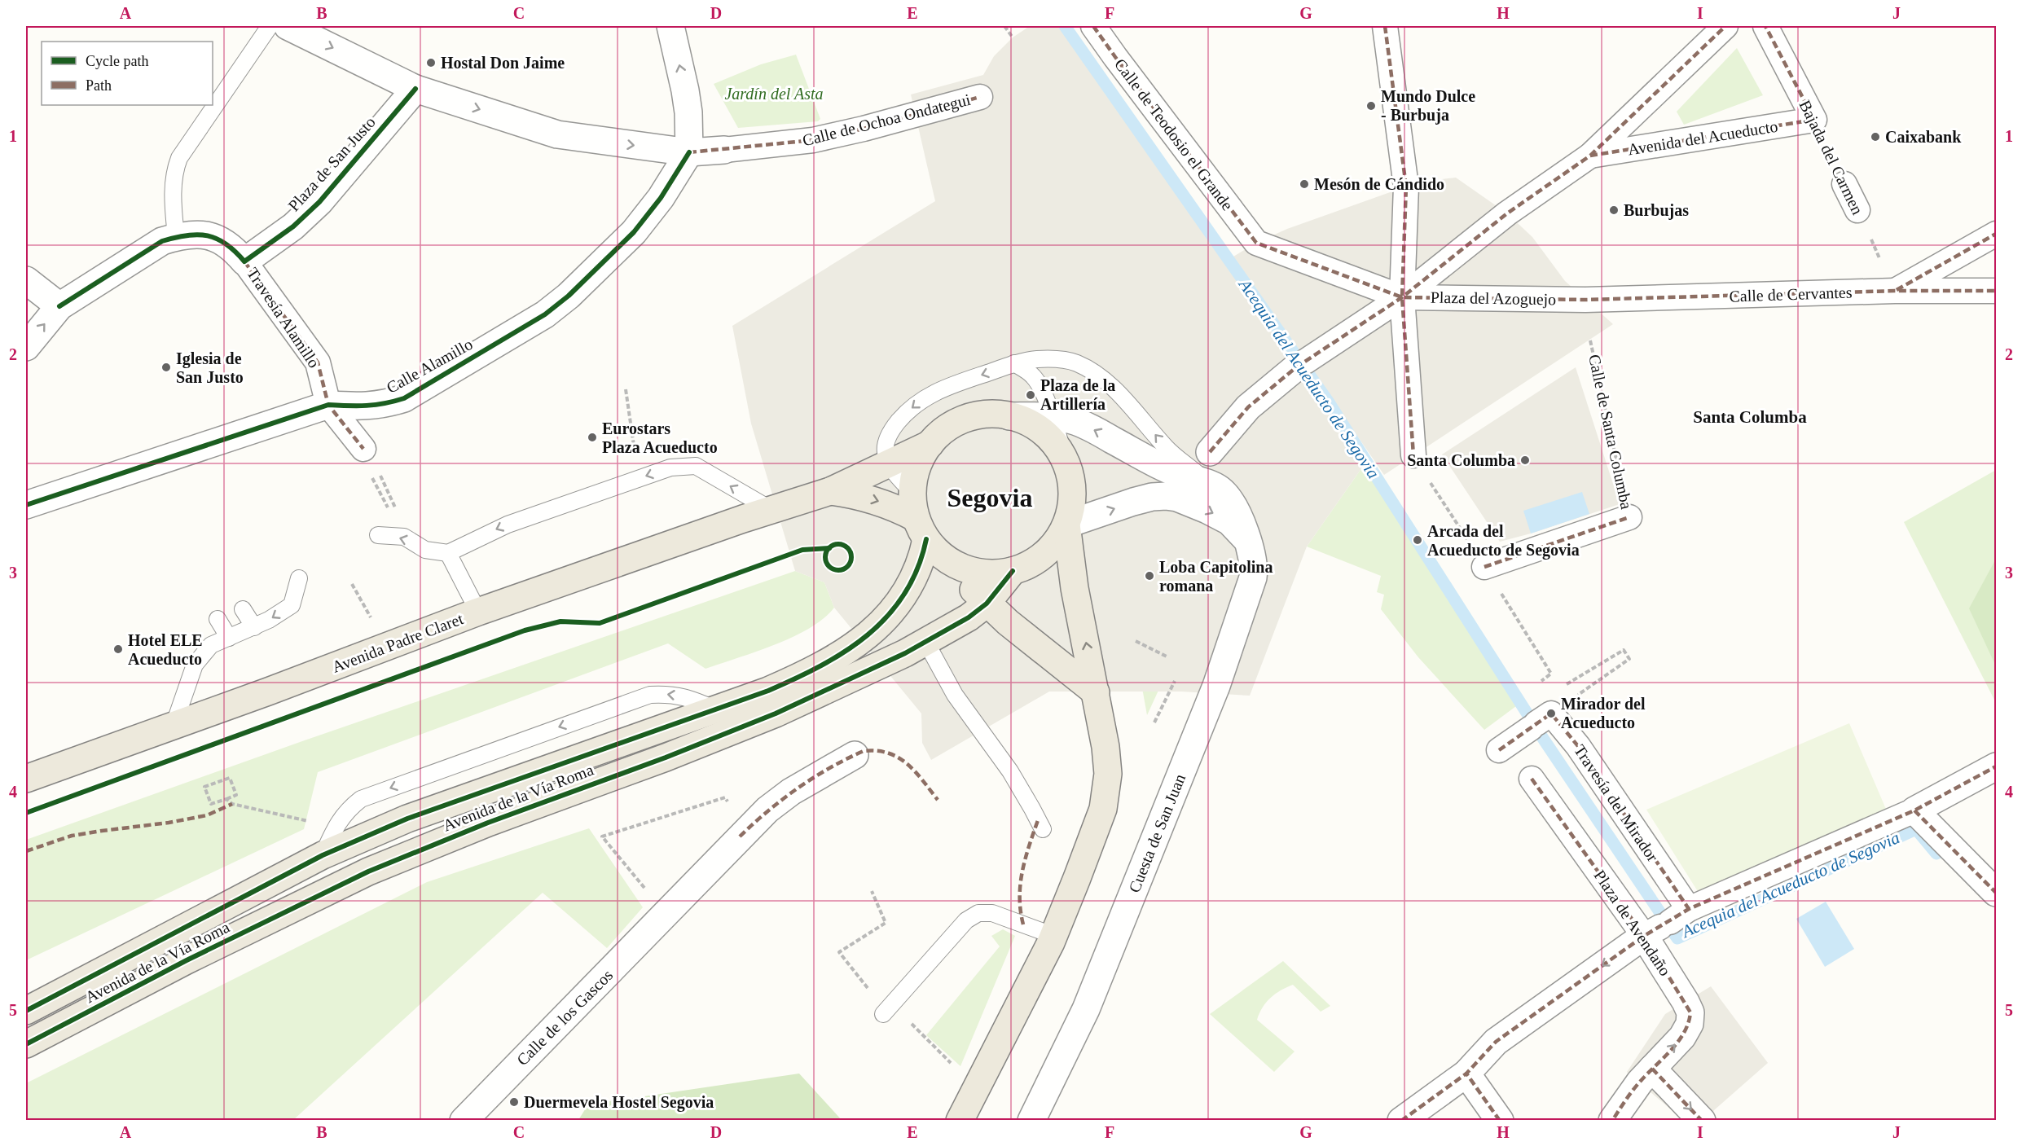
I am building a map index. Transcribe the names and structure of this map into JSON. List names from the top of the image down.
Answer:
{
  "streets": {
    "main road": ["Avenida Padre Claret", "Avenida de la Vía Roma"],
    "street": [
      "Calle de Ochoa Ondategui",
      "Calle de Teodosio el Grande",
      "Avenida del Acueducto",
      "Bajada del Carmen",
      "Plaza de San Justo",
      "Calle de Cervantes",
      "Plaza del Azoguejo",
      "Travesía Alamillo",
      "Calle Alamillo",
      "Calle de Santa Columba",
      "Travesía del Mirador",
      "Cuesta de San Juan",
      "Plaza de Avendaño",
      "Calle de los Gascos"
    ]
  },
  "crossings": [
    ["Calle de Ochoa Ondategui", "Plaza de San Justo"],
    ["Calle de Ochoa Ondategui", "Calle Alamillo"],
    ["Calle de Teodosio el Grande", "Plaza del Azoguejo"],
    ["Avenida del Acueducto", "Bajada del Carmen"],
    ["Avenida del Acueducto", "Plaza del Azoguejo"],
    ["Bajada del Carmen", "Calle de Cervantes"],
    ["Plaza de San Justo", "Travesía Alamillo"],
    ["Calle de Cervantes", "Plaza del Azoguejo"],
    ["Travesía Alamillo", "Calle Alamillo"],
    ["Avenida Padre Claret", "Avenida de la Vía Roma"],
    ["Avenida Padre Claret", "Cuesta de San Juan"],
    ["Avenida de la Vía Roma", "Cuesta de San Juan"],
    ["Travesía del Mirador", "Plaza de Avendaño"]
  ],
  "one_way": ["Calle de Ochoa Ondategui", "Plaza de Avendaño"],
  "districts": ["Santa Columba", "Segovia"],
  "water": ["Acequia del Acueducto de Segovia"],
  "parks": ["Jardín del Asta"],
  "places": [
    "Hostal Don Jaime",
    "Mundo Dulce - Burbuja",
    "Caixabank",
    "Mesón de Cándido",
    "Burbujas",
    "Iglesia de San Justo",
    "Plaza de la Artillería",
    "Eurostars Plaza Acueducto",
    "Santa Columba",
    "Arcada del Acueducto de Segovia",
    "Loba Capitolina romana",
    "Hotel ELE Acueducto",
    "Mirador del Acueducto",
    "Duermevela Hostel Segovia"
  ],
  "legend": ["Cycle path", "Path"],
  "grid": {
    "columns": [
      "A",
      "B",
      "C",
      "D",
      "E",
      "F",
      "G",
      "H",
      "I",
      "J"
    ],
    "rows": [
      "1",
      "2",
      "3",
      "4",
      "5"
    ]
  }
}
